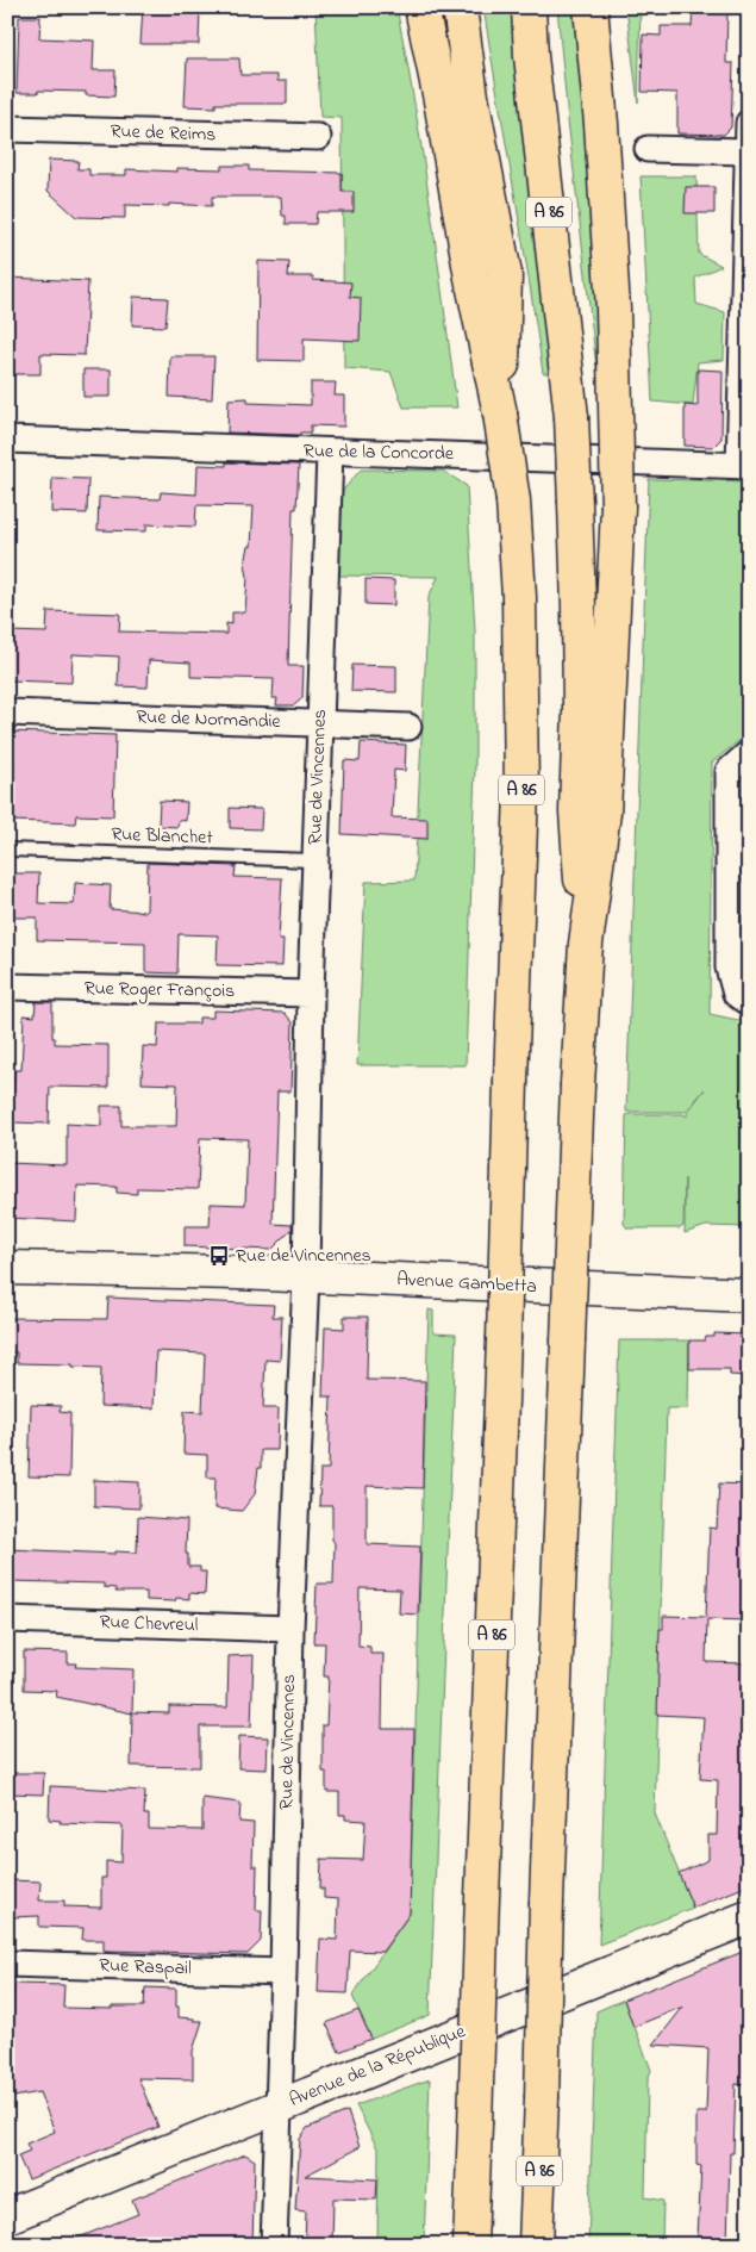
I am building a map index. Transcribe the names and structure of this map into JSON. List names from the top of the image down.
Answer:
{
  "streets": {
    "highway": ["A 86"],
    "main road": ["Avenue Gambetta", "Avenue de la République"],
    "street": [
      "Rue de Reims",
      "Rue de la Concorde",
      "Rue de Normandie",
      "Rue de Vincennes",
      "Rue Roger François",
      "Rue Chevreul",
      "Rue Raspail"
    ],
    "lane": ["Rue Blanchet"]
  },
  "crossings": [
    ["Rue de la Concorde", "Rue de Vincennes"],
    ["Rue de Normandie", "Rue de Vincennes"],
    ["Rue de Vincennes", "Rue Blanchet"],
    ["Rue de Vincennes", "Rue Roger François"],
    ["Rue de Vincennes", "Avenue Gambetta"],
    ["Rue de Vincennes", "Rue Chevreul"],
    ["Rue de Vincennes", "Rue Raspail"],
    ["Rue de Vincennes", "Avenue de la République"]
  ],
  "places": {
    "bus stop": ["Rue de Vincennes"]
  }
}
